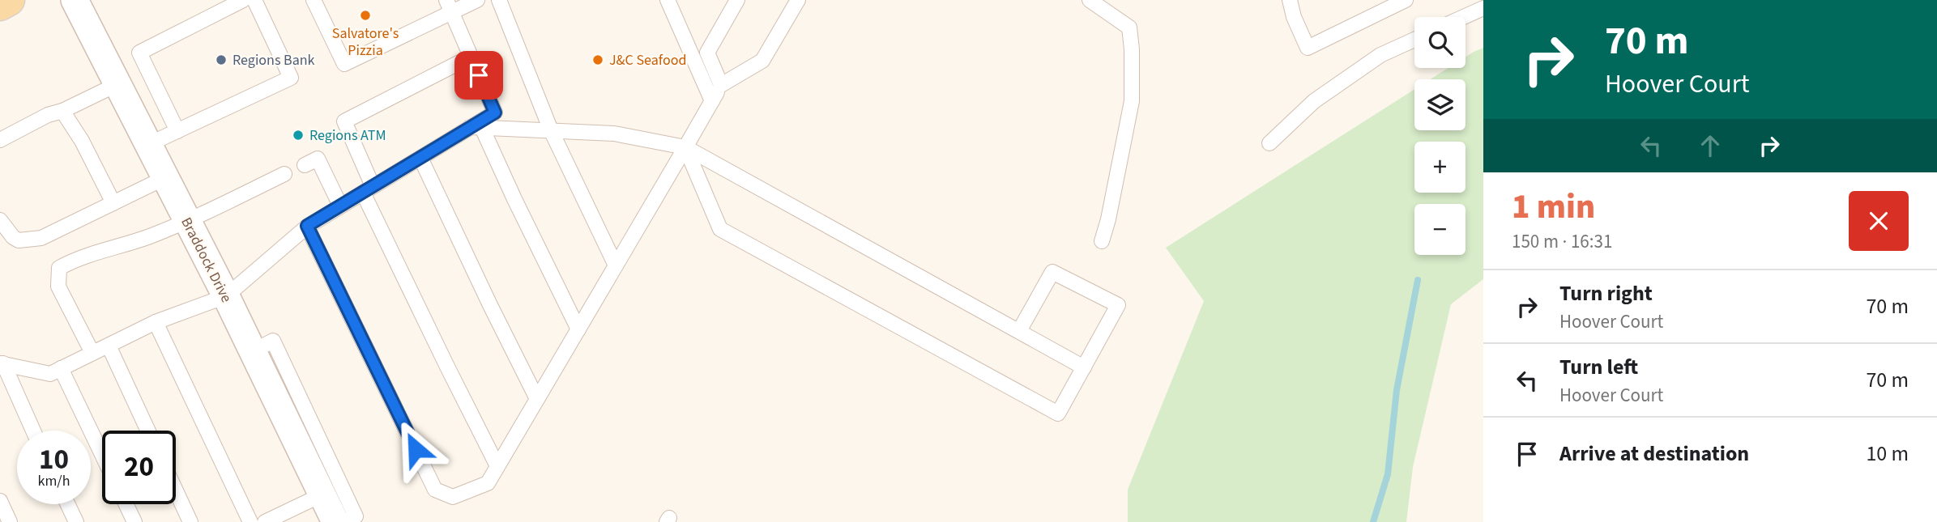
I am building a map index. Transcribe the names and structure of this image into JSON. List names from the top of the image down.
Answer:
{
  "streets": {
    "street": ["Braddock Drive"]
  },
  "places": [
    "Salvatore's Pizzia",
    "Regions Bank",
    "J&C Seafood",
    "Regions ATM"
  ],
  "page": {
    "turn": ["70 m", "Hoover Court"],
    "map_buttons": ["+", "−"],
    "heading": ["1 min", "150 m · 16:31"],
    "list": [
      {
        "name": "Turn right",
        "note": "Hoover Court",
        "value": "70 m"
      },
      {
        "name": "Turn left",
        "note": "Hoover Court",
        "value": "70 m"
      },
      {
        "name": "Arrive at destination",
        "value": "10 m"
      }
    ],
    "speed": "10 km/h",
    "limit": "20"
  }
}
